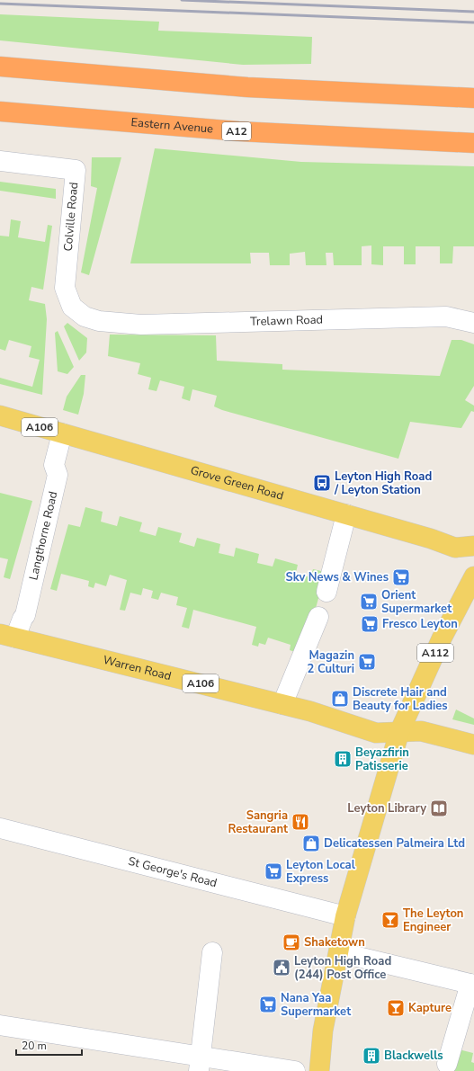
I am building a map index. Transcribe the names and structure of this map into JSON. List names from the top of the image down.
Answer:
{
  "streets": {
    "highway": ["Eastern Avenue", "A12"],
    "main road": [
      "A106",
      "Grove Green Road",
      "A112",
      "Warren Road"
    ],
    "street": [
      "Colville Road",
      "Trelawn Road",
      "Langthorne Road",
      "St George's Road"
    ]
  },
  "crossings": [
    ["Colville Road", "Trelawn Road"],
    ["A106", "A112"],
    ["A106", "Warren Road"],
    ["Grove Green Road", "Langthorne Road"],
    ["Langthorne Road", "Warren Road"],
    ["A112", "Warren Road"],
    ["A112", "St George's Road"]
  ],
  "places": {
    "bus stop": ["Leyton High Road / Leyton Station"],
    "supermarket": [
      "Skv News & Wines",
      "Orient Supermarket",
      "Fresco Leyton",
      "Magazin 2 Culturi",
      "Leyton Local Express",
      "Nana Yaa Supermarket"
    ],
    "shop": ["Discrete Hair and Beauty for Ladies", "Delicatessen Palmeira Ltd"],
    "building": ["Beyazfirin Patisserie", "Blackwells"],
    "library": ["Leyton Library"],
    "restaurant": ["Sangria Restaurant"],
    "bar": ["The Leyton Engineer", "Kapture"],
    "cafe": ["Shaketown"],
    "public building": ["Leyton High Road (244) Post Office"]
  },
  "scale_bar": "20 m"
}
